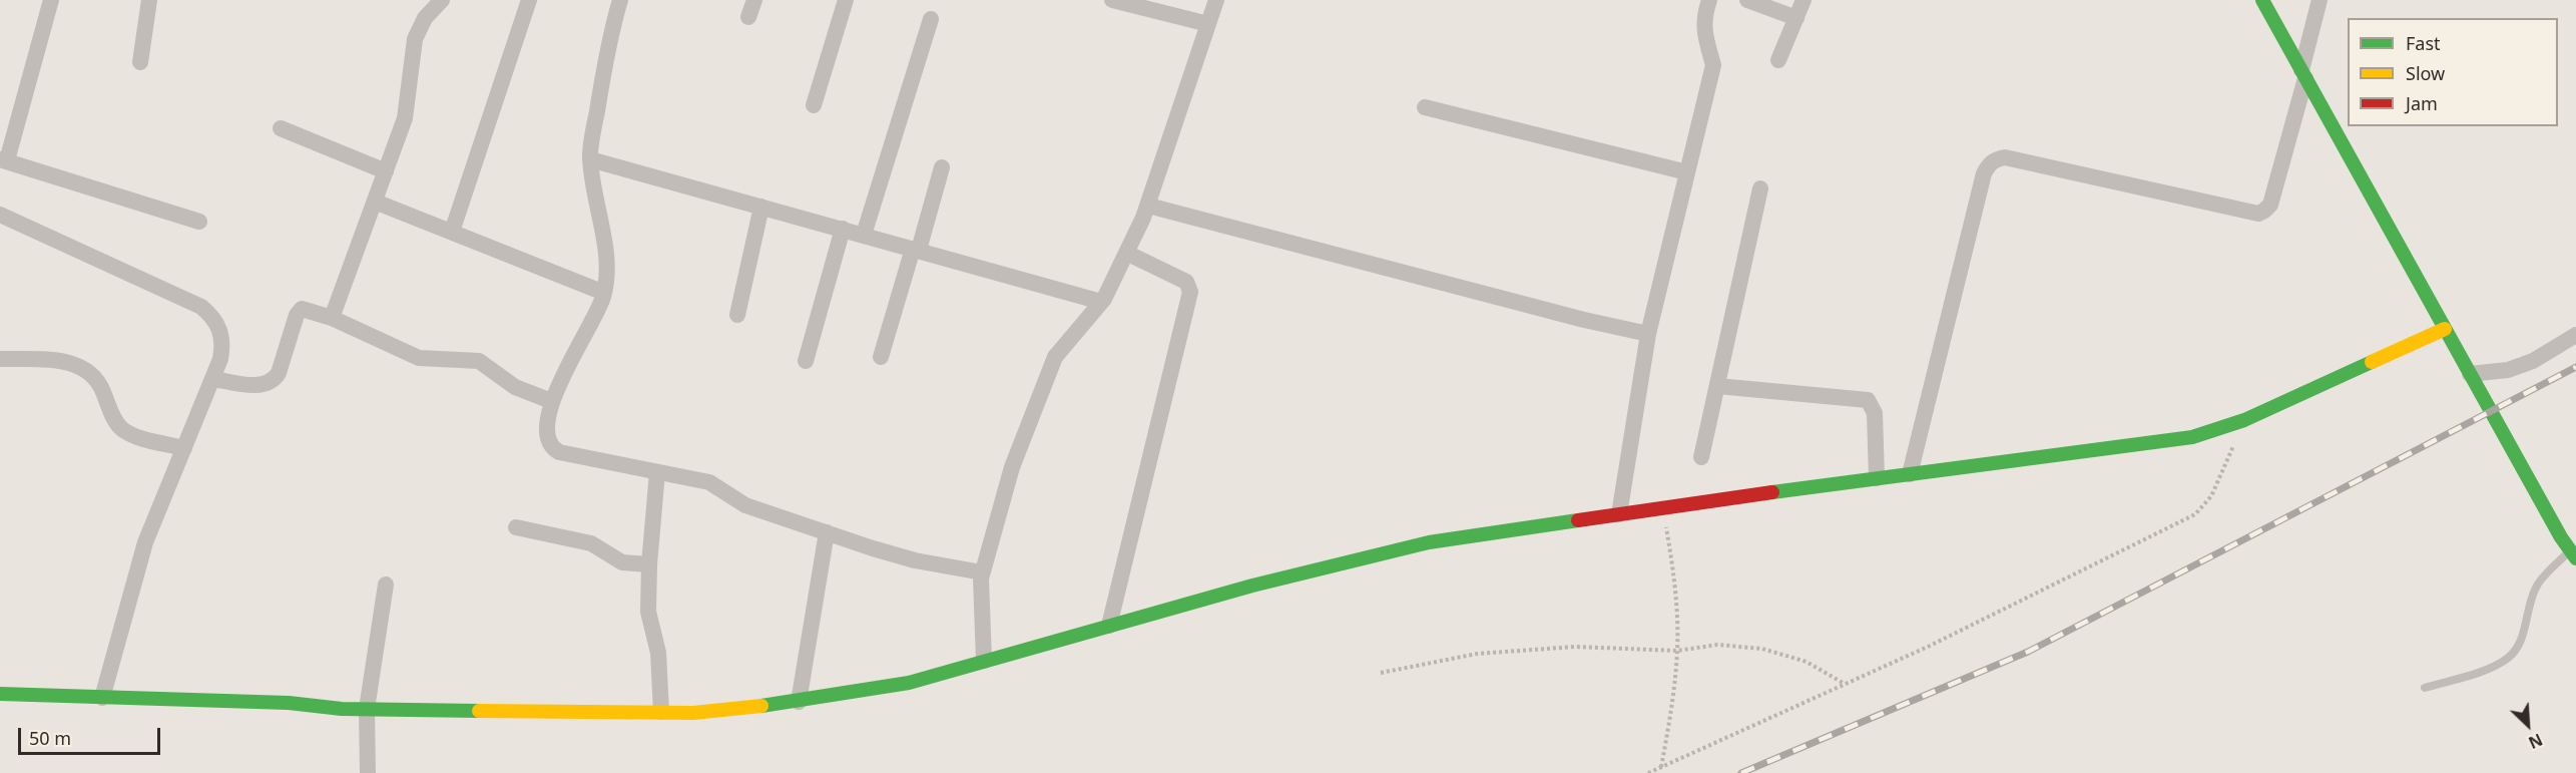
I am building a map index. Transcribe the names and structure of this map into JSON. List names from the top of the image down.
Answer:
{
  "legend": ["Fast", "Slow", "Jam"],
  "scale_bar": "50 m",
  "north": "bottom right"
}
